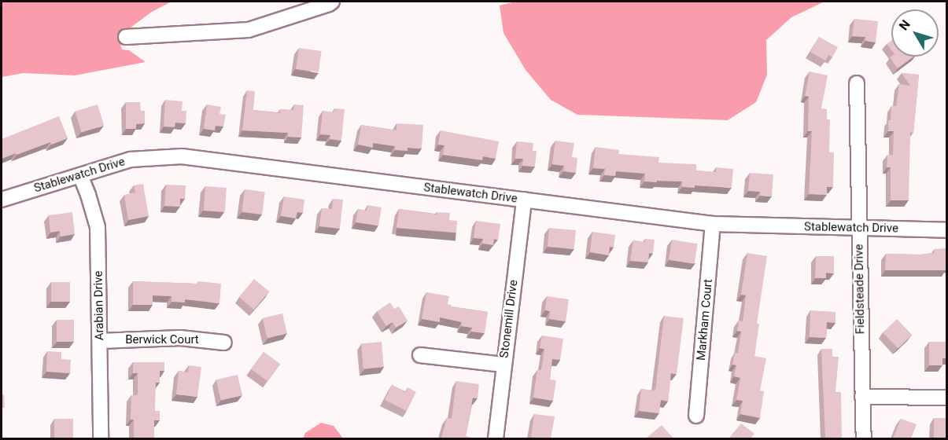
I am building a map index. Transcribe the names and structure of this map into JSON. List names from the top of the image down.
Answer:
{
  "streets": {
    "street": [
      "Stablewatch Drive",
      "Fieldsteade Drive",
      "Arabian Drive",
      "Stonemill Drive",
      "Markham Court",
      "Berwick Court"
    ]
  },
  "crossings": [
    ["Stablewatch Drive", "Fieldsteade Drive"],
    ["Stablewatch Drive", "Arabian Drive"],
    ["Stablewatch Drive", "Stonemill Drive"],
    ["Stablewatch Drive", "Markham Court"],
    ["Arabian Drive", "Berwick Court"]
  ],
  "north": "top left"
}
